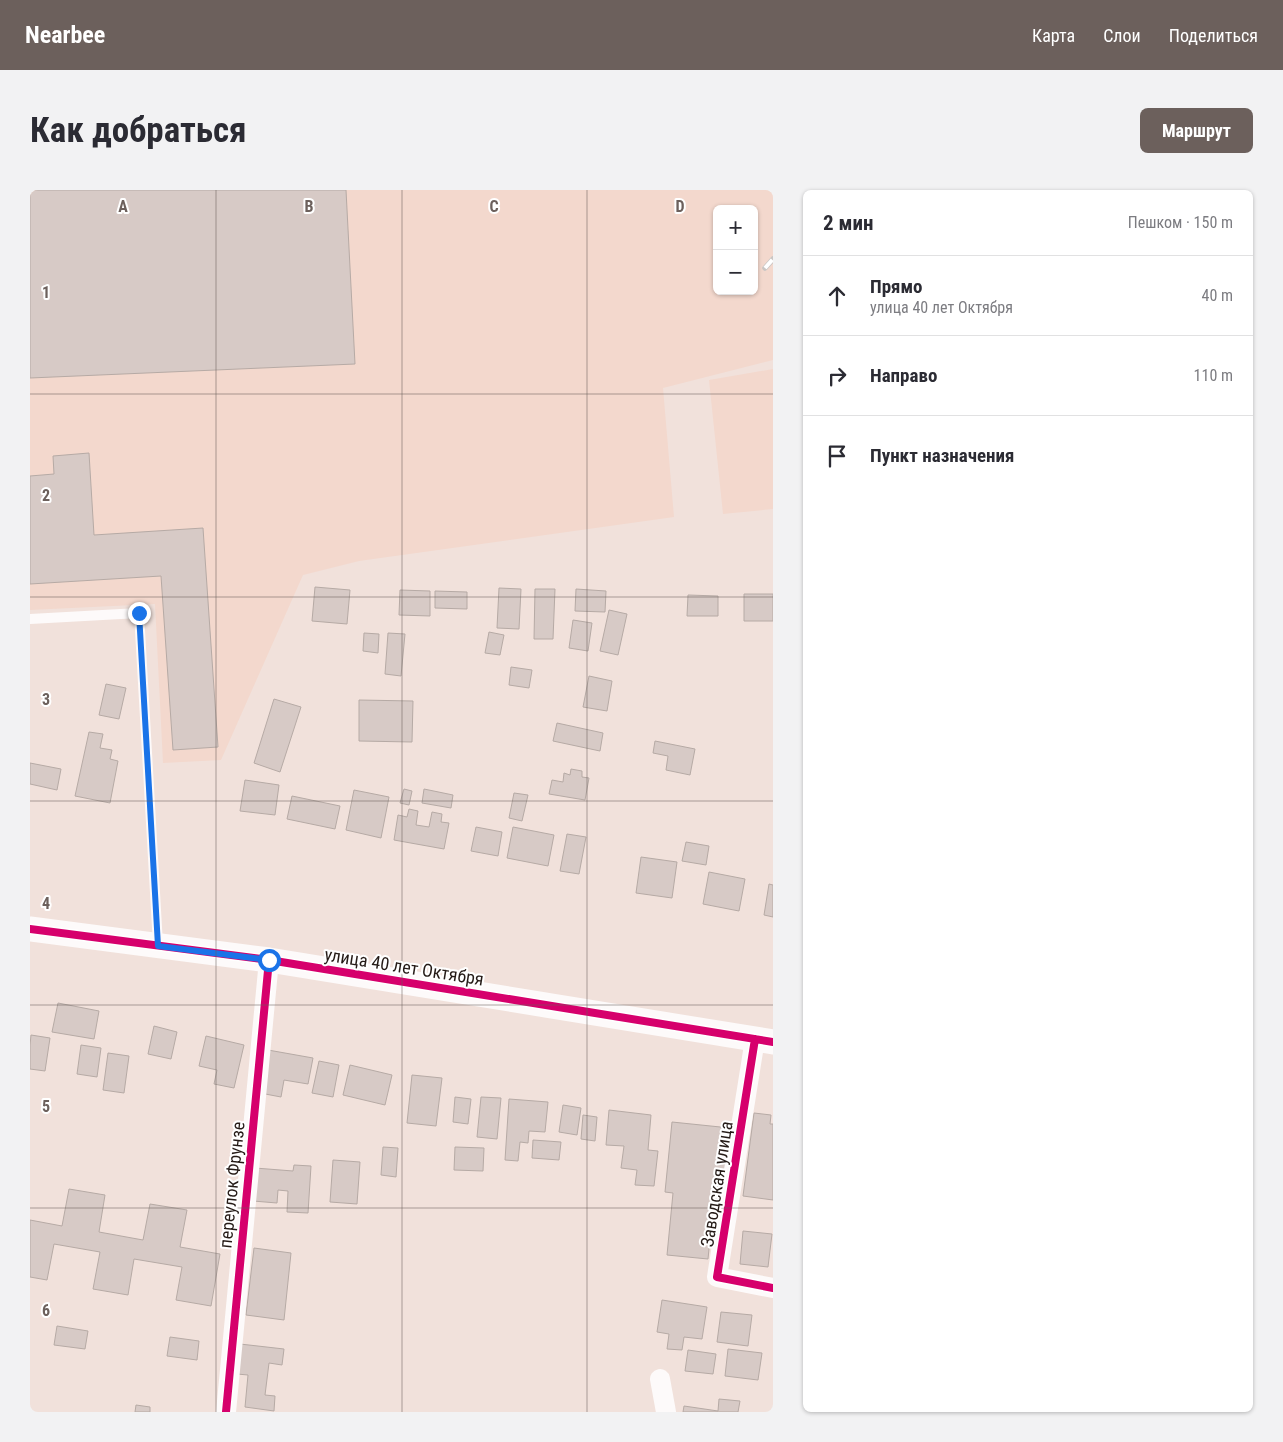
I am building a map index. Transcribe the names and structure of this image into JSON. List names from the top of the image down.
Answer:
{
  "streets": {
    "street": ["улица 40 лет Октября", "Заводская улица", "переулок Фрунзе"]
  },
  "crossings": [
    ["улица 40 лет Октября", "Заводская улица"],
    ["улица 40 лет Октября", "переулок Фрунзе"]
  ],
  "page": {
    "header": "Nearbee",
    "nav": ["Карта", "Слои", "Поделиться"],
    "buttons": "Маршрут",
    "title": "Как добраться",
    "heading": ["2 мин", "Пешком · 150 m"],
    "map_buttons": ["+", "−"],
    "list": [
      ["Прямо", "улица 40 лет Октября", "40 m"],
      ["Направо", "110 m"],
      "Пункт назначения"
    ]
  },
  "grid": {
    "columns": [
      "A",
      "B",
      "C",
      "D"
    ],
    "rows": [
      "1",
      "2",
      "3",
      "4",
      "5",
      "6"
    ]
  }
}
